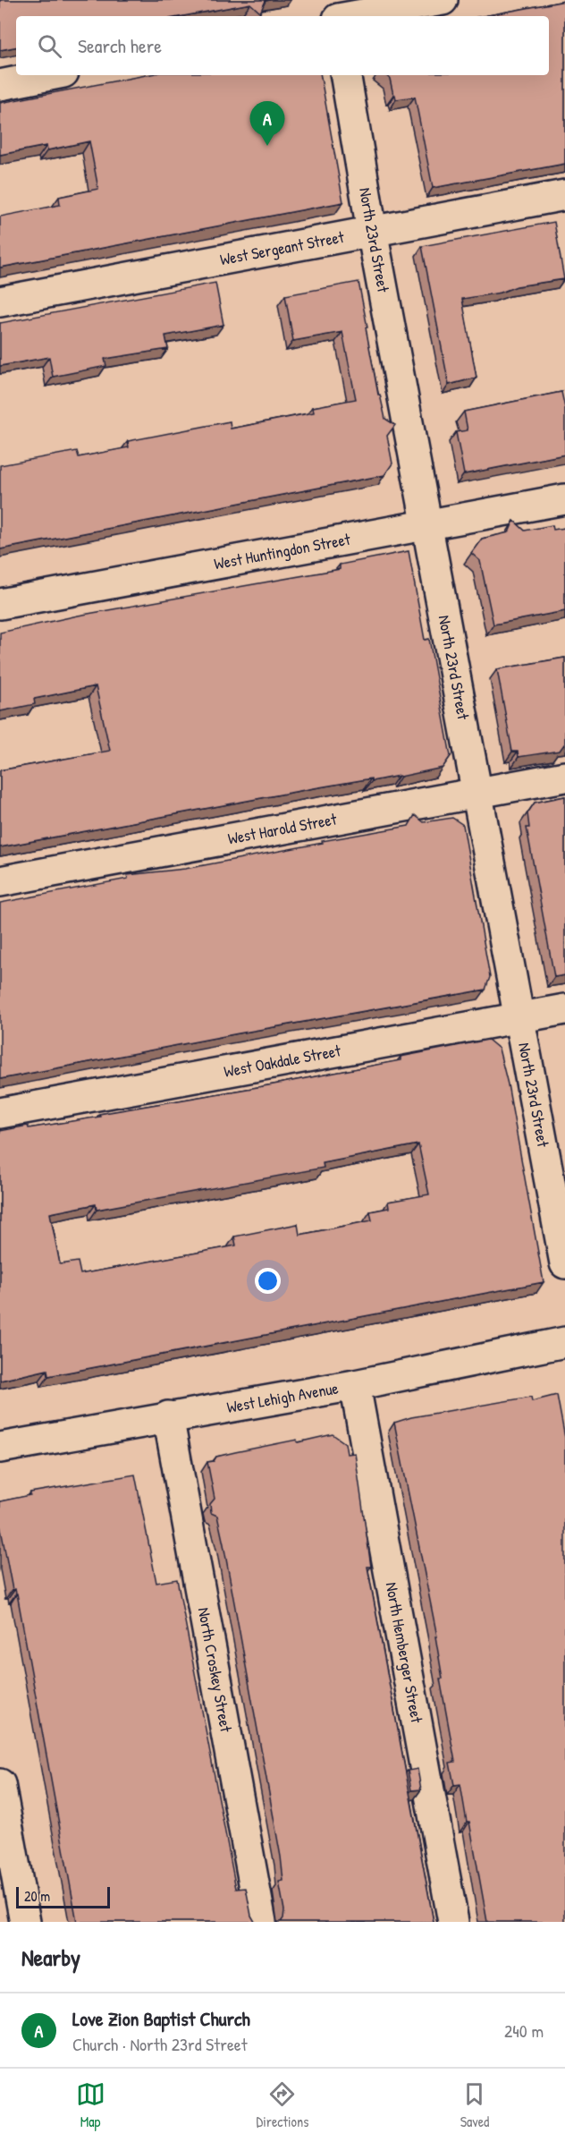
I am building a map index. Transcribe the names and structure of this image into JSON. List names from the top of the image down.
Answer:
{
  "streets": {
    "street": [
      "North 23rd Street",
      "West Sergeant Street",
      "West Huntingdon Street",
      "West Harold Street",
      "West Oakdale Street",
      "West Lehigh Avenue",
      "North Hemberger Street",
      "North Croskey Street"
    ]
  },
  "crossings": [
    ["North 23rd Street", "West Sergeant Street"],
    ["North 23rd Street", "West Huntingdon Street"],
    ["North 23rd Street", "West Harold Street"],
    ["North 23rd Street", "West Oakdale Street"],
    ["West Lehigh Avenue", "North Hemberger Street"],
    ["West Lehigh Avenue", "North Croskey Street"]
  ],
  "scale_bar": "20 m",
  "page": {
    "search": "Search here",
    "pins": "A",
    "scale": "20 m",
    "heading": "Nearby",
    "list": [
      {
        "mark": "A",
        "name": "Love Zion Baptist Church",
        "note": "Church · North 23rd Street",
        "value": "240 m"
      }
    ],
    "nav": ["Map", "Directions", "Saved"]
  }
}
